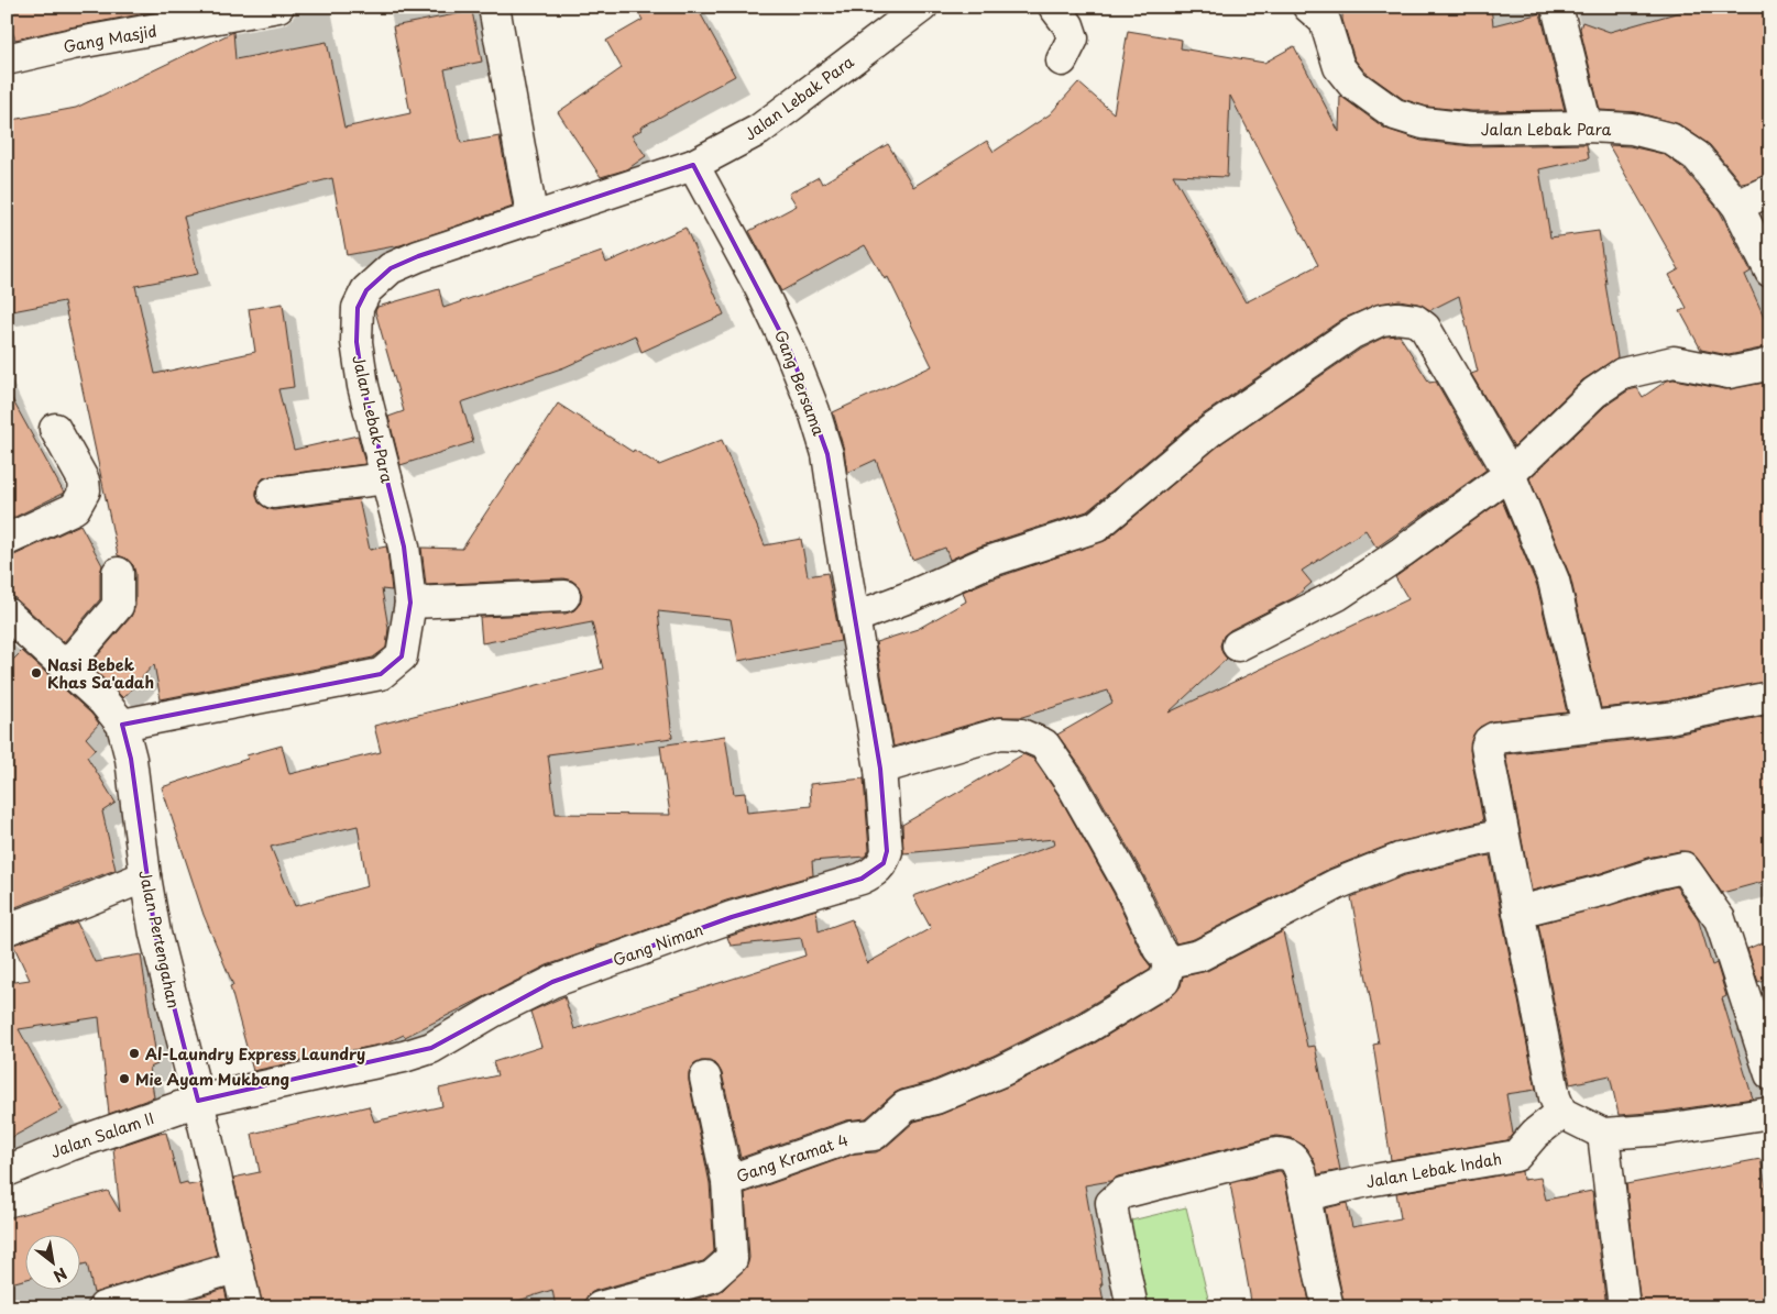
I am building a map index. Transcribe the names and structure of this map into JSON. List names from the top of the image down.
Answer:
{
  "streets": {
    "street": [
      "Gang Masjid",
      "Jalan Lebak Para",
      "Gang Bersama",
      "Jalan Pertengahan",
      "Gang Niman",
      "Jalan Salam II",
      "Gang Kramat 4",
      "Jalan Lebak Indah"
    ]
  },
  "crossings": [
    ["Jalan Lebak Para", "Gang Bersama"],
    ["Jalan Lebak Para", "Jalan Pertengahan"],
    ["Gang Bersama", "Gang Niman"],
    ["Jalan Pertengahan", "Gang Niman"],
    ["Jalan Pertengahan", "Jalan Salam II"],
    ["Gang Niman", "Jalan Salam II"]
  ],
  "places": ["Nasi Bebek Khas Sa'adah", "Al-Laundry Express Laundry", "Mie Ayam Mukbang"],
  "north": "bottom right"
}
